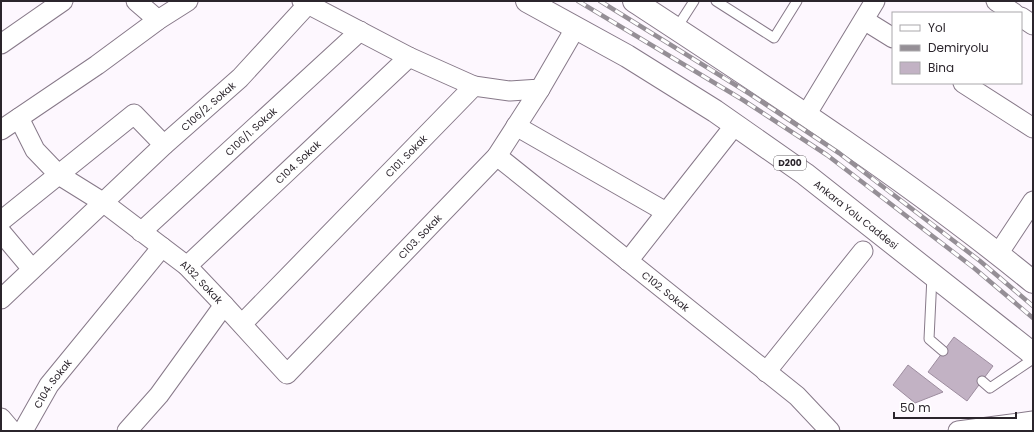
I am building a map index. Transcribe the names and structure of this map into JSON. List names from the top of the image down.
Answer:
{
  "streets": {
    "highway": ["D200", "Ankara Yolu Caddesi"],
    "street": [
      "C106/2. Sokak",
      "C106/1. Sokak",
      "C101. Sokak",
      "C104. Sokak",
      "C103. Sokak",
      "A132. Sokak",
      "C102. Sokak"
    ]
  },
  "crossings": [
    ["C106/2. Sokak", "A132. Sokak"],
    ["C106/1. Sokak", "A132. Sokak"],
    ["C101. Sokak", "A132. Sokak"],
    ["C104. Sokak", "A132. Sokak"],
    ["C103. Sokak", "A132. Sokak"],
    ["C103. Sokak", "C102. Sokak"]
  ],
  "legend": ["Yol", "Demiryolu", "Bina"],
  "scale_bar": "50 m"
}
